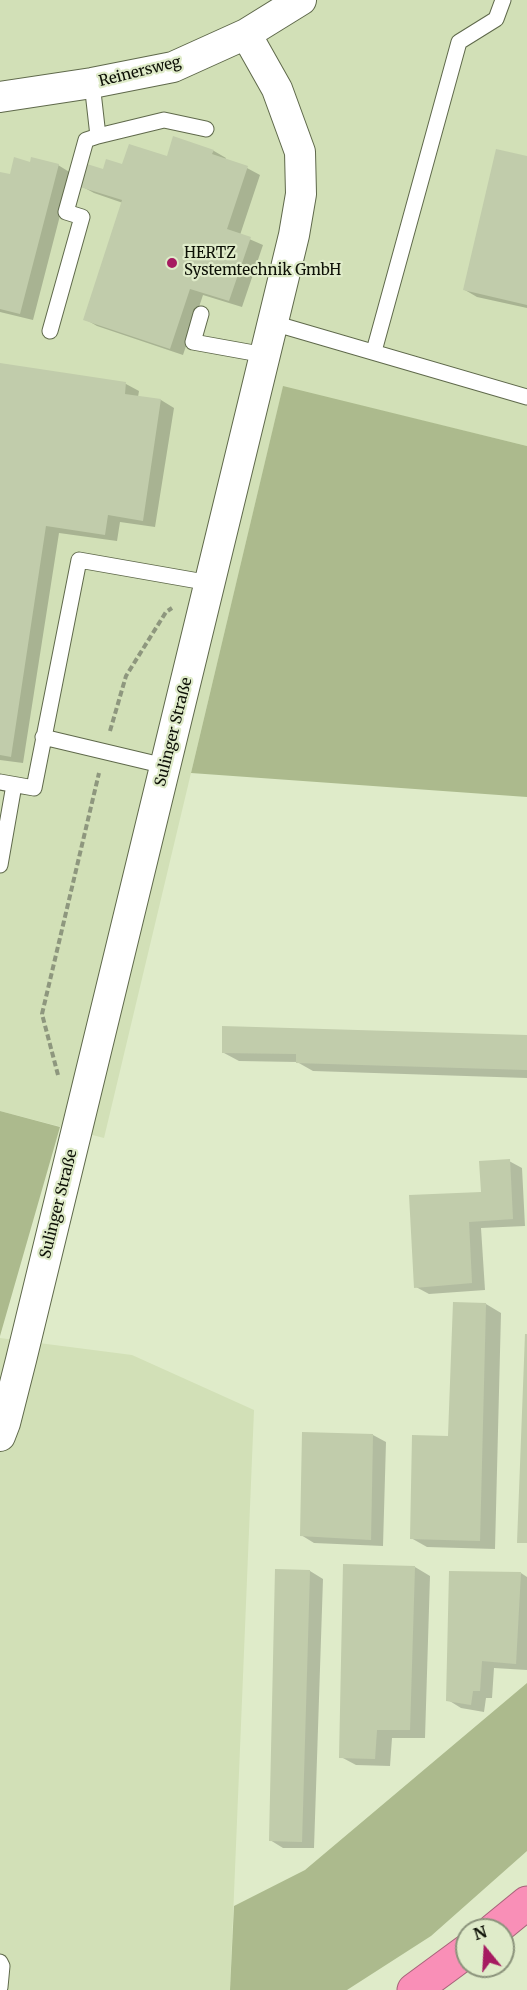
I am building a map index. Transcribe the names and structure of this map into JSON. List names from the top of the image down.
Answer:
{
  "streets": {
    "street": ["Reinersweg", "Sulinger Straße"]
  },
  "crossings": [
    ["Reinersweg", "Sulinger Straße"]
  ],
  "places": ["HERTZ Systemtechnik GmbH"],
  "north": "top"
}
